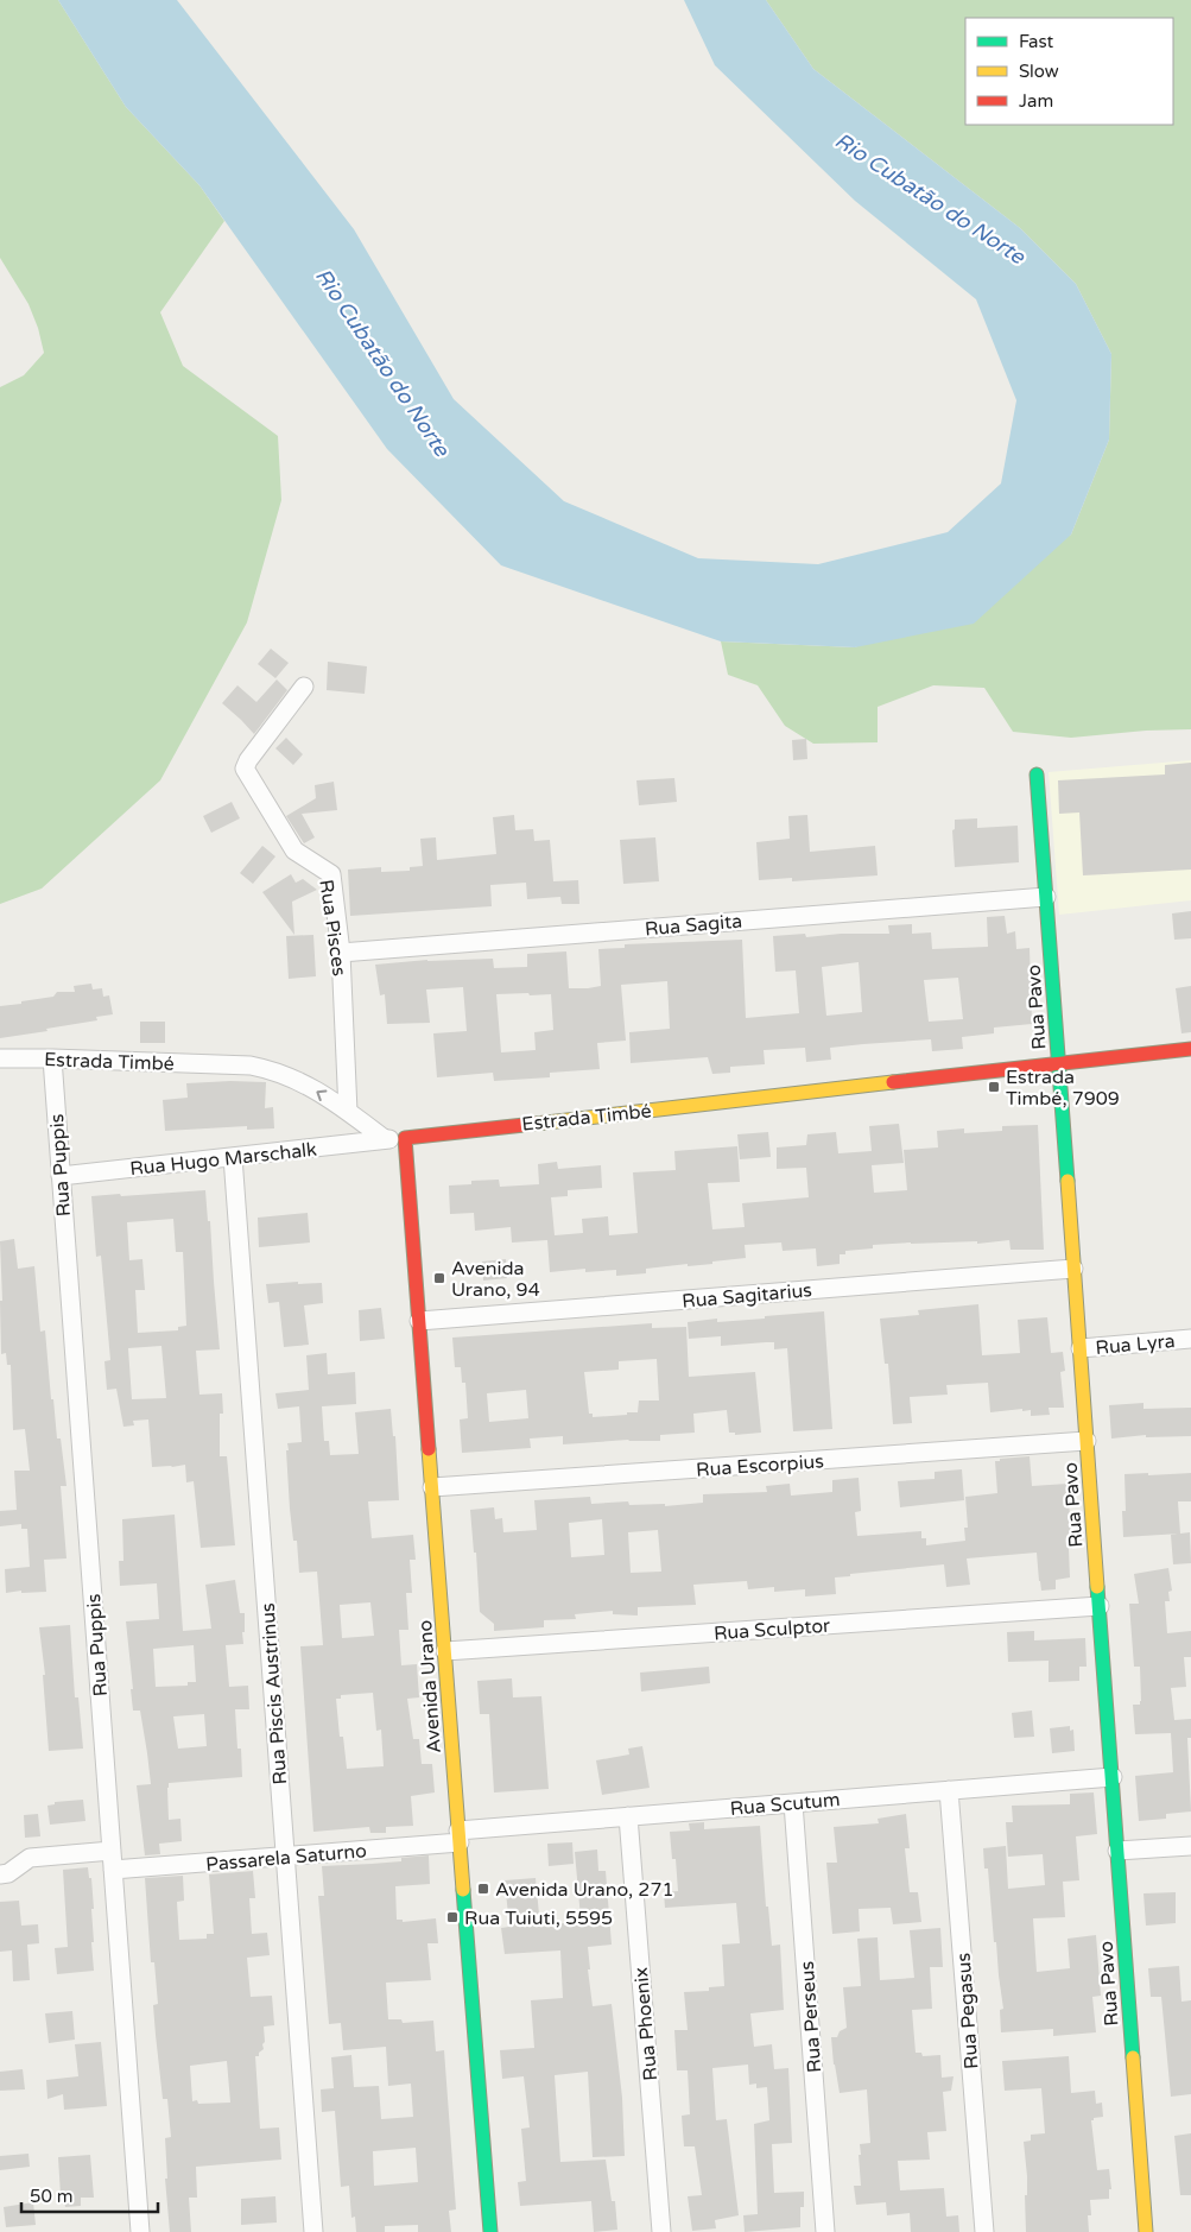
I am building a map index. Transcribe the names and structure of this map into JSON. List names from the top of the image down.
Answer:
{
  "streets": {
    "street": [
      "Rua Sagita",
      "Rua Pisces",
      "Rua Pavo",
      "Estrada Timbé",
      "Rua Hugo Marschalk",
      "Rua Puppis",
      "Rua Sagitarius",
      "Rua Lyra",
      "Rua Escorpius",
      "Rua Sculptor",
      "Avenida Urano",
      "Rua Piscis Austrinus",
      "Rua Scutum",
      "Passarela Saturno",
      "Rua Pegasus",
      "Rua Perseus",
      "Rua Phoenix"
    ]
  },
  "crossings": [
    ["Rua Sagita", "Rua Pisces"],
    ["Rua Sagita", "Rua Pavo"],
    ["Rua Pisces", "Estrada Timbé"],
    ["Rua Pavo", "Estrada Timbé"],
    ["Rua Pavo", "Rua Sagitarius"],
    ["Rua Pavo", "Rua Lyra"],
    ["Rua Pavo", "Rua Escorpius"],
    ["Rua Pavo", "Rua Sculptor"],
    ["Rua Pavo", "Rua Scutum"],
    ["Estrada Timbé", "Rua Hugo Marschalk"],
    ["Estrada Timbé", "Rua Puppis"],
    ["Estrada Timbé", "Avenida Urano"],
    ["Rua Hugo Marschalk", "Rua Puppis"],
    ["Rua Hugo Marschalk", "Rua Piscis Austrinus"],
    ["Rua Puppis", "Passarela Saturno"],
    ["Rua Sagitarius", "Avenida Urano"],
    ["Rua Escorpius", "Avenida Urano"],
    ["Rua Sculptor", "Avenida Urano"],
    ["Avenida Urano", "Rua Scutum"],
    ["Avenida Urano", "Passarela Saturno"],
    ["Rua Piscis Austrinus", "Passarela Saturno"],
    ["Rua Scutum", "Passarela Saturno"],
    ["Rua Scutum", "Rua Pegasus"],
    ["Rua Scutum", "Rua Perseus"],
    ["Rua Scutum", "Rua Phoenix"]
  ],
  "water": ["Rio Cubatão do Norte"],
  "places": {
    "transit": [
      "Estrada Timbé, 7909",
      "Avenida Urano, 94",
      "Avenida Urano, 271",
      "Rua Tuiuti, 5595"
    ]
  },
  "legend": ["Fast", "Slow", "Jam"],
  "scale_bar": "50 m"
}
